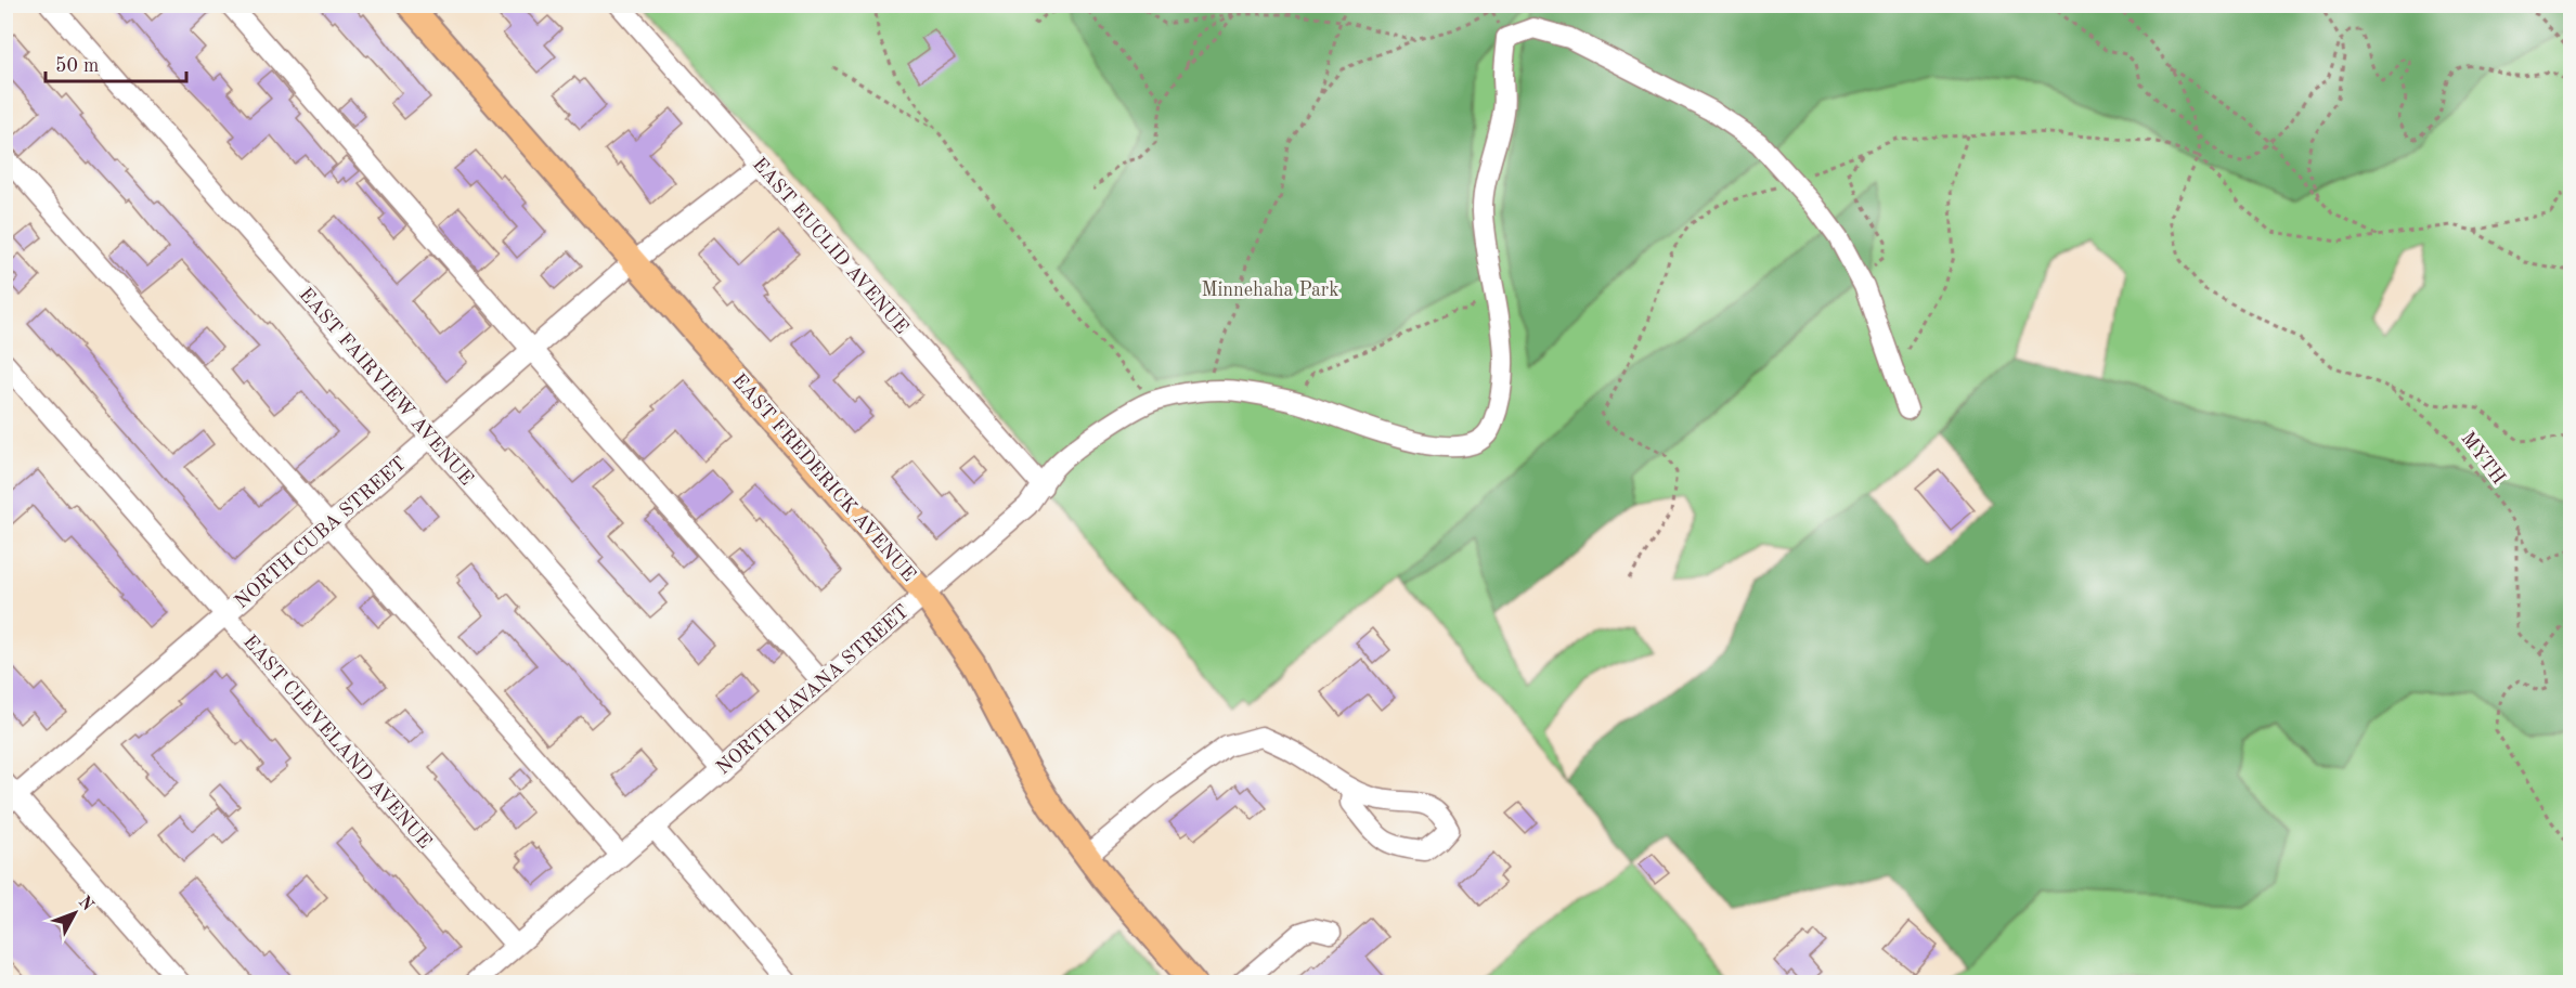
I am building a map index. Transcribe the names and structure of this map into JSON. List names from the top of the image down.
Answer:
{
  "streets": {
    "main road": ["EAST FREDERICK AVENUE"],
    "street": [
      "EAST EUCLID AVENUE",
      "EAST FAIRVIEW AVENUE",
      "NORTH CUBA STREET",
      "NORTH HAVANA STREET",
      "EAST CLEVELAND AVENUE"
    ],
    "path": ["MYTH"]
  },
  "crossings": [
    ["EAST EUCLID AVENUE", "NORTH CUBA STREET"],
    ["EAST EUCLID AVENUE", "NORTH HAVANA STREET"],
    ["EAST FAIRVIEW AVENUE", "NORTH CUBA STREET"],
    ["EAST FAIRVIEW AVENUE", "NORTH HAVANA STREET"],
    ["EAST FREDERICK AVENUE", "NORTH CUBA STREET"],
    ["EAST FREDERICK AVENUE", "NORTH HAVANA STREET"],
    ["NORTH CUBA STREET", "EAST CLEVELAND AVENUE"],
    ["NORTH HAVANA STREET", "EAST CLEVELAND AVENUE"]
  ],
  "parks": ["Minnehaha Park"],
  "scale_bar": "50 m",
  "north": "top right"
}
